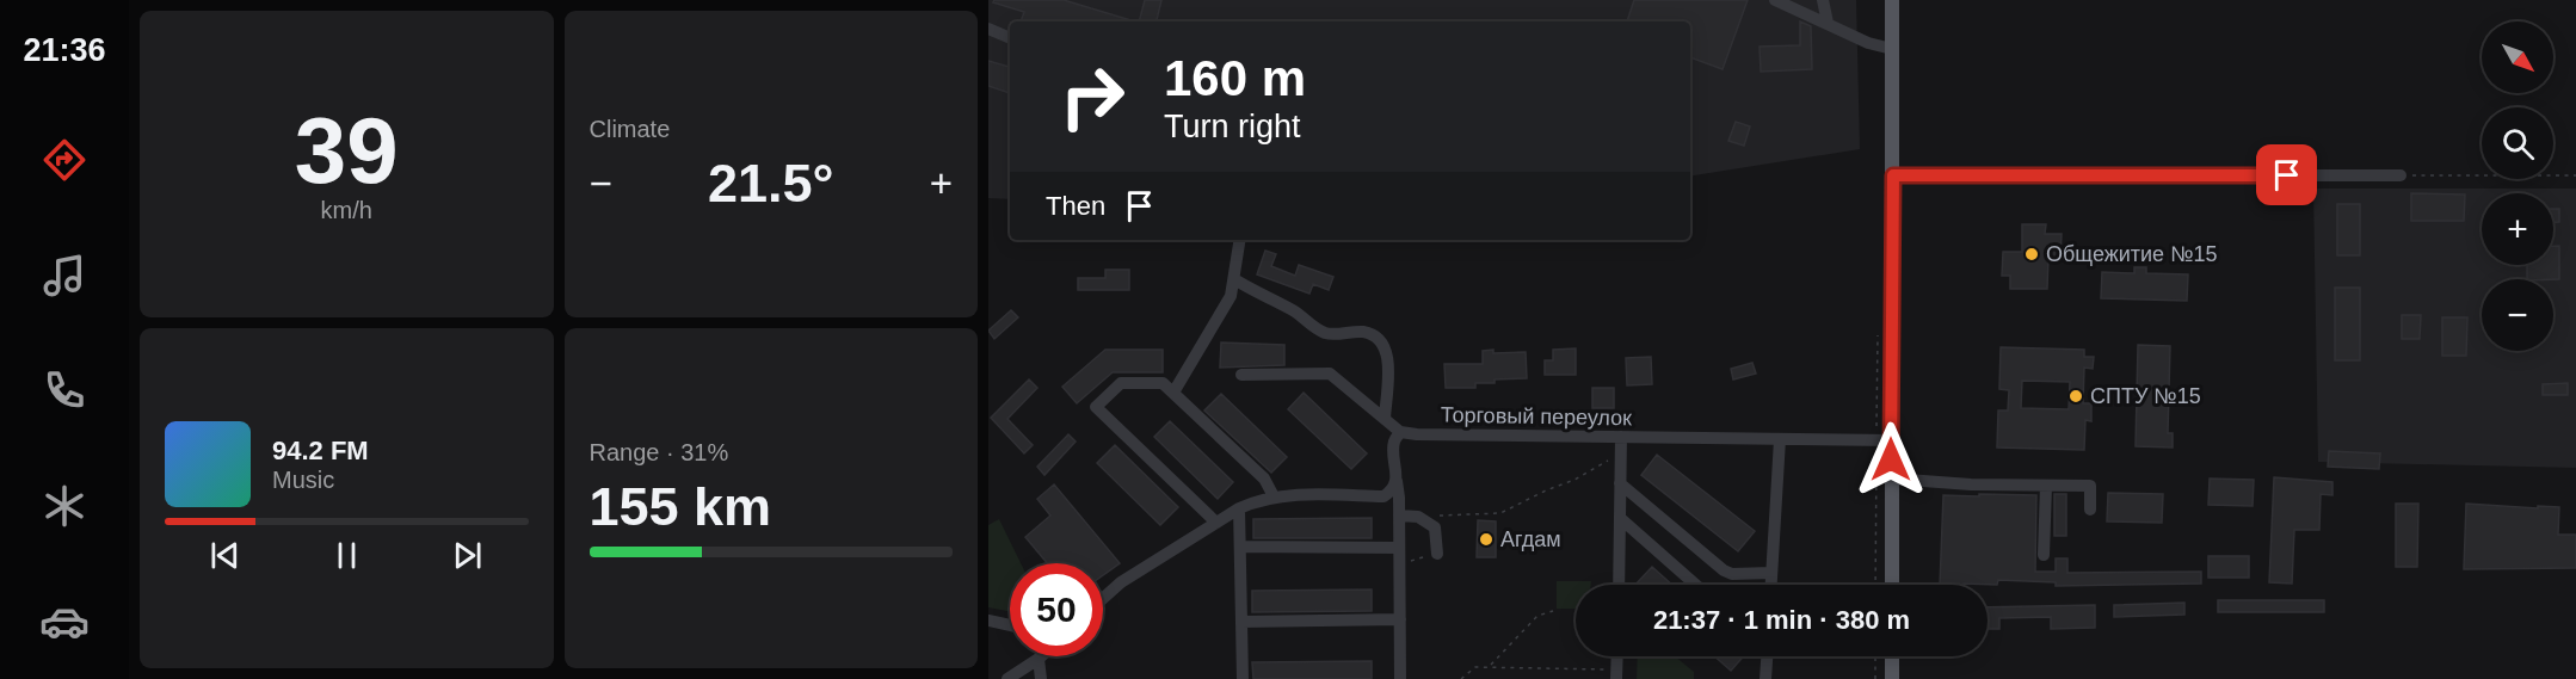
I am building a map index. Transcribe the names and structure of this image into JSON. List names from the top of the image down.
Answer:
{
  "streets": {
    "street": ["Торговый переулок"]
  },
  "places": ["Общежитие №15", "СПТУ №15", "Агдам"],
  "north": "bottom right",
  "page": {
    "tabs": "21:36",
    "tile": [
      ["39", "km/h"],
      "Climate",
      ["Range · 31%", "155 km"]
    ],
    "map_buttons": ["+", "−"],
    "turn": ["160 m", "Turn right"],
    "heat": ["−", "21.5°", "+"],
    "then": "Then",
    "song": ["94.2 FM", "Music"],
    "limit": "50",
    "trip": "21:37 · 1 min · 380 m"
  }
}
